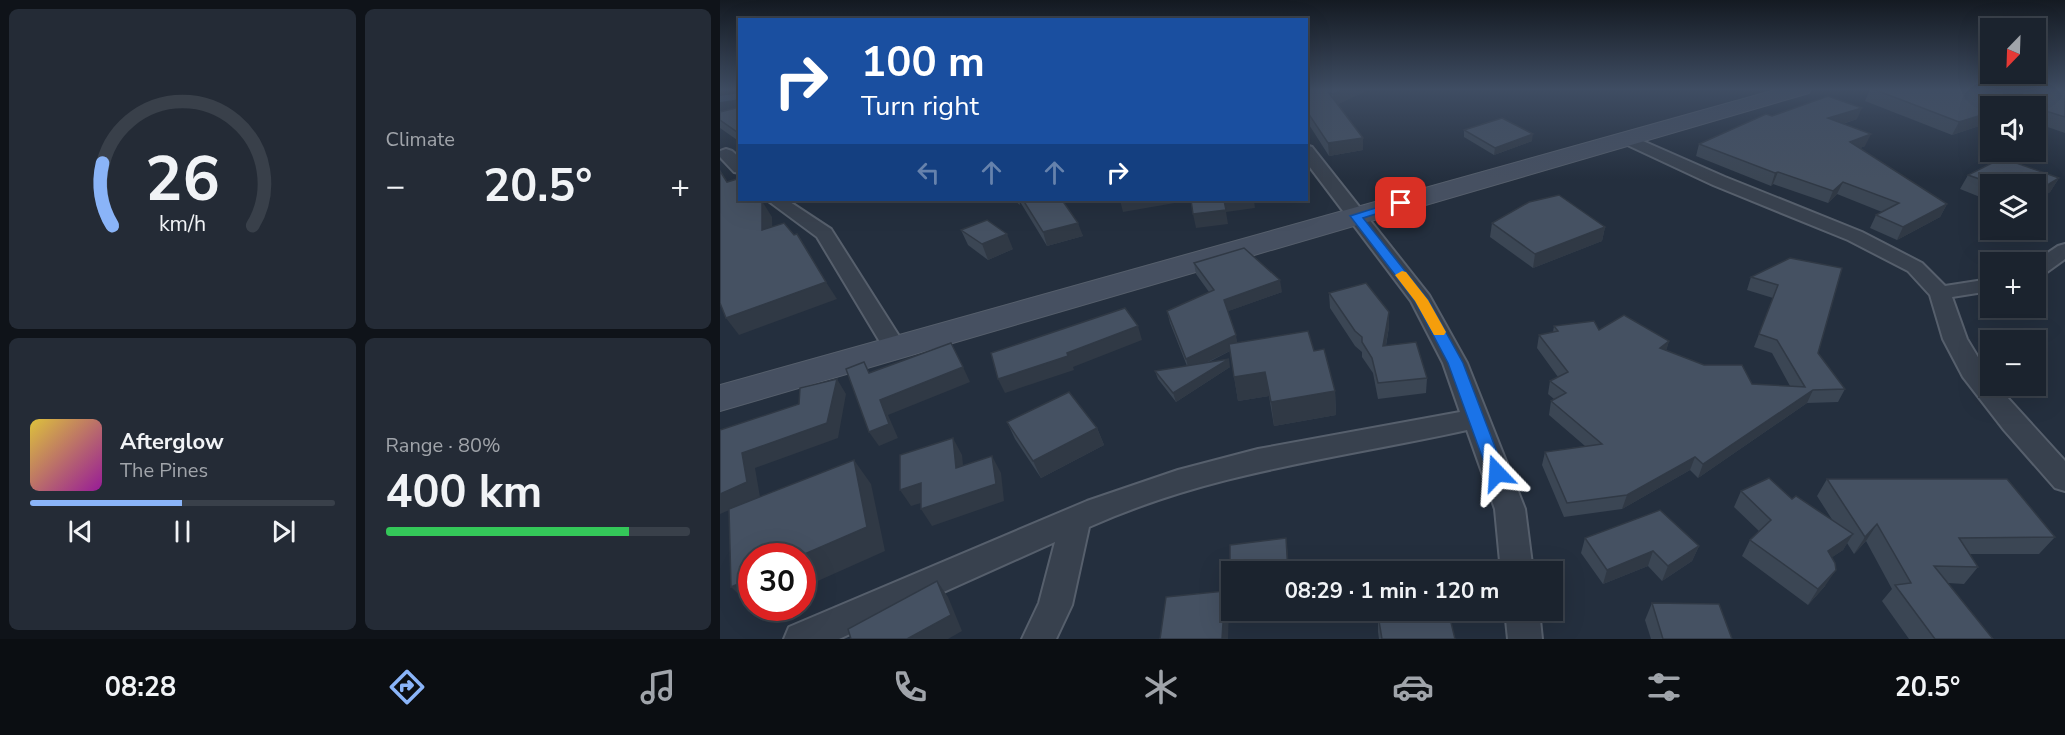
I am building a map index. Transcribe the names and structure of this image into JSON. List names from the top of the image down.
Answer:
{
  "north": "bottom left",
  "page": {
    "tile": [
      "Climate",
      ["Range · 80%", "400 km"]
    ],
    "map_buttons": ["+", "−"],
    "turn": ["100 m", "Turn right"],
    "heat": ["−", "20.5°", "+"],
    "song": ["Afterglow", "The Pines"],
    "limit": "30",
    "trip": "08:29 · 1 min · 120 m",
    "tabs": ["08:28", "20.5°"],
    "gauge": ["26", "km/h"]
  }
}
